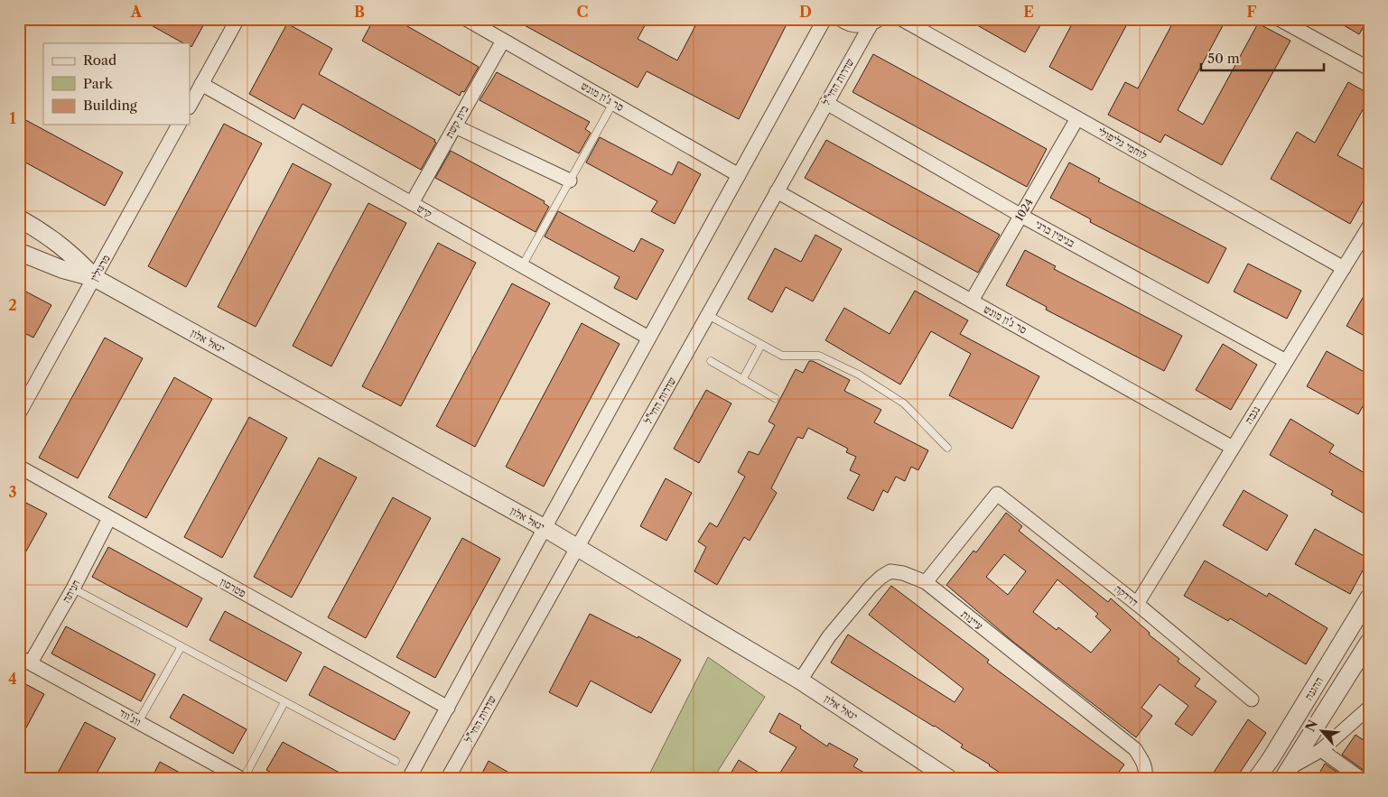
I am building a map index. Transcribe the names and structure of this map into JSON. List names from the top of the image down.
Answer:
{
  "streets": {
    "street": [
      "שדרות החי\"ל",
      "סר ג'ון מונש",
      "בית קשת",
      "לוחמי גליפולי",
      "1024",
      "קיש",
      "בנימין ברגי",
      "מרגולין",
      "יגאל אלון",
      "נגבה",
      "פטרסון",
      "חניתה",
      "דוידקה",
      "עיינות",
      "ההגנה",
      "ווג'ווד"
    ]
  },
  "crossings": [
    ["שדרות החי\"ל", "סר ג'ון מונש"],
    ["שדרות החי\"ל", "בנימין ברגי"],
    ["שדרות החי\"ל", "יגאל אלון"],
    ["סר ג'ון מונש", "בית קשת"],
    ["סר ג'ון מונש", "1024"],
    ["סר ג'ון מונש", "נגבה"],
    ["בית קשת", "קיש"],
    ["לוחמי גליפולי", "1024"],
    ["לוחמי גליפולי", "נגבה"],
    ["1024", "בנימין ברגי"],
    ["בנימין ברגי", "נגבה"],
    ["מרגולין", "יגאל אלון"],
    ["יגאל אלון", "עיינות"],
    ["נגבה", "דוידקה"],
    ["פטרסון", "חניתה"],
    ["חניתה", "ווג'ווד"],
    ["דוידקה", "עיינות"]
  ],
  "legend": ["Road", "Park", "Building"],
  "scale_bar": "50 m",
  "north": "top left",
  "grid": {
    "columns": [
      "A",
      "B",
      "C",
      "D",
      "E",
      "F"
    ],
    "rows": [
      "1",
      "2",
      "3",
      "4"
    ]
  }
}
